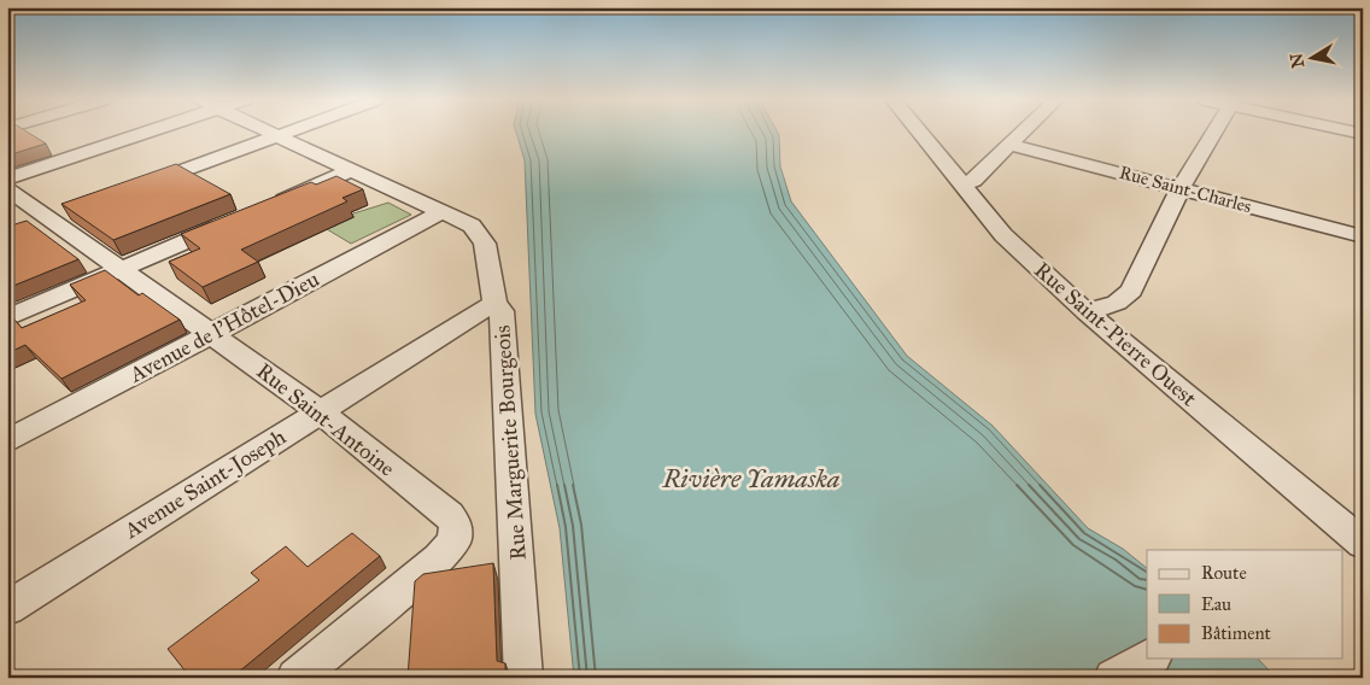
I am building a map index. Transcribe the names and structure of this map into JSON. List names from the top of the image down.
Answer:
{
  "streets": {
    "street": [
      "Rue Saint-Charles",
      "Avenue de l'Hôtel-Dieu",
      "Rue Saint-Pierre Ouest",
      "Rue Saint-Antoine",
      "Rue Marguerite Bourgeois",
      "Avenue Saint-Joseph"
    ]
  },
  "crossings": [
    ["Avenue de l'Hôtel-Dieu", "Rue Saint-Antoine"],
    ["Avenue de l'Hôtel-Dieu", "Rue Marguerite Bourgeois"],
    ["Rue Saint-Antoine", "Avenue Saint-Joseph"],
    ["Rue Marguerite Bourgeois", "Avenue Saint-Joseph"]
  ],
  "water": ["Rivière Yamaska"],
  "legend": ["Route", "Eau", "Bâtiment"],
  "north": "left"
}
